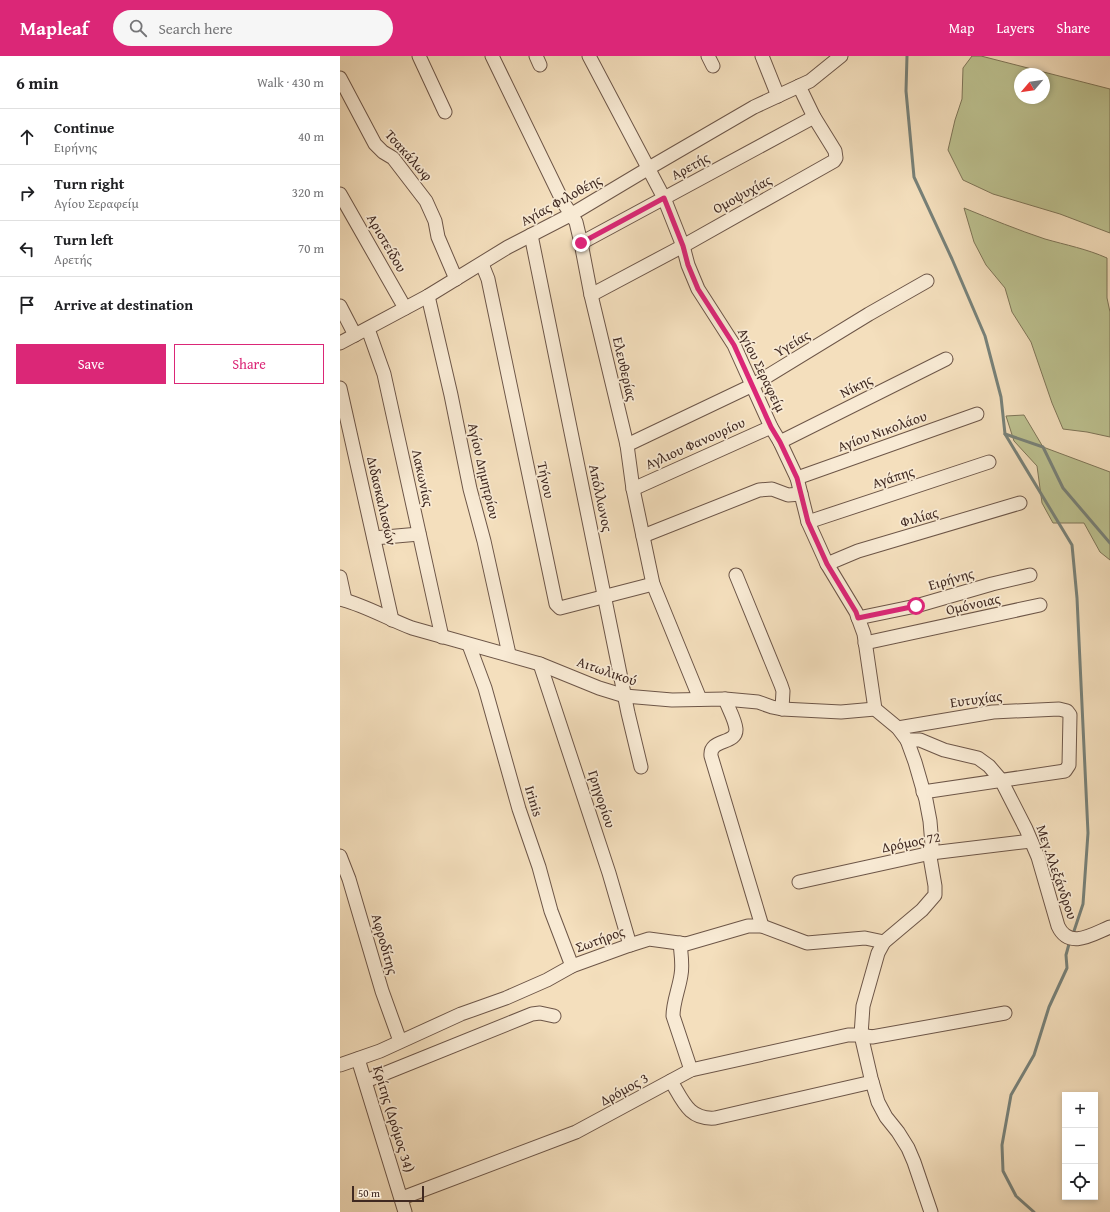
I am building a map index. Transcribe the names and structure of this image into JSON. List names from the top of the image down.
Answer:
{
  "streets": {
    "street": [
      "Τσακάλωφ",
      "Αρετής",
      "Ομοψυχίας",
      "Αγίας Φιλοθέης",
      "Αριστείδου",
      "Υγείας",
      "Ελευθερίας",
      "Αγίου Σεραφείμ",
      "Νίκης",
      "Αγίου Νικολάου",
      "Αγλιου Φανουρίου",
      "Αγίου Δημητρίου",
      "Αγάπης",
      "Λακωνίας",
      "Τήνου",
      "Απόλλωνος",
      "Διδασκαλισσών",
      "Φιλίας",
      "Ειρήνης",
      "Ομόνοιας",
      "Αιτωλικού",
      "Ευτυχίας",
      "Γρηγορίου",
      "Irinis",
      "Δρόμος 72",
      "Μεγ.Αλεξάνδρου",
      "Σωτήρος",
      "Αφροδίτης",
      "Δρόμος 3",
      "Κρίτης (Δρόμος 34)"
    ]
  },
  "crossings": [
    ["Τσακάλωφ", "Αγίας Φιλοθέης"],
    ["Αρετής", "Ομοψυχίας"],
    ["Αρετής", "Ελευθερίας"],
    ["Αρετής", "Αγίου Σεραφείμ"],
    ["Ομοψυχίας", "Αγίας Φιλοθέης"],
    ["Ομοψυχίας", "Ελευθερίας"],
    ["Ομοψυχίας", "Αγίου Σεραφείμ"],
    ["Αγίας Φιλοθέης", "Αριστείδου"],
    ["Αγίας Φιλοθέης", "Ελευθερίας"],
    ["Αγίας Φιλοθέης", "Αγίου Σεραφείμ"],
    ["Αγίας Φιλοθέης", "Αγίου Δημητρίου"],
    ["Αγίας Φιλοθέης", "Λακωνίας"],
    ["Αγίας Φιλοθέης", "Τήνου"],
    ["Αγίας Φιλοθέης", "Απόλλωνος"],
    ["Υγείας", "Ελευθερίας"],
    ["Υγείας", "Αγίου Σεραφείμ"],
    ["Ελευθερίας", "Αγλιου Φανουρίου"],
    ["Ελευθερίας", "Τήνου"],
    ["Ελευθερίας", "Αιτωλικού"],
    ["Αγίου Σεραφείμ", "Νίκης"],
    ["Αγίου Σεραφείμ", "Αγίου Νικολάου"],
    ["Αγίου Σεραφείμ", "Αγλιου Φανουρίου"],
    ["Αγίου Σεραφείμ", "Αγάπης"],
    ["Αγίου Σεραφείμ", "Φιλίας"],
    ["Αγίου Σεραφείμ", "Ειρήνης"],
    ["Αγίου Σεραφείμ", "Ομόνοιας"],
    ["Αγίου Σεραφείμ", "Αιτωλικού"],
    ["Αγίου Δημητρίου", "Αιτωλικού"],
    ["Λακωνίας", "Αιτωλικού"],
    ["Τήνου", "Απόλλωνος"],
    ["Απόλλωνος", "Αιτωλικού"],
    ["Διδασκαλισσών", "Αιτωλικού"],
    ["Αιτωλικού", "Γρηγορίου"],
    ["Αιτωλικού", "Irinis"],
    ["Ευτυχίας", "Μεγ.Αλεξάνδρου"],
    ["Γρηγορίου", "Σωτήρος"],
    ["Irinis", "Σωτήρος"],
    ["Δρόμος 72", "Μεγ.Αλεξάνδρου"],
    ["Σωτήρος", "Αφροδίτης"],
    ["Σωτήρος", "Κρίτης (Δρόμος 34)"],
    ["Δρόμος 3", "Κρίτης (Δρόμος 34)"]
  ],
  "scale_bar": "50 m",
  "north": "bottom left",
  "page": {
    "header": "Mapleaf",
    "search": "Search here",
    "nav": ["Map", "Layers", "Share"],
    "heading": ["6 min", "Walk · 430 m"],
    "list": [
      ["Continue", "Ειρήνης", "40 m"],
      ["Turn right", "Αγίου Σεραφείμ", "320 m"],
      ["Turn left", "Αρετής", "70 m"],
      "Arrive at destination"
    ],
    "buttons": ["Save", "Share"],
    "map_buttons": ["+", "−"],
    "scale": "50 m"
  }
}
